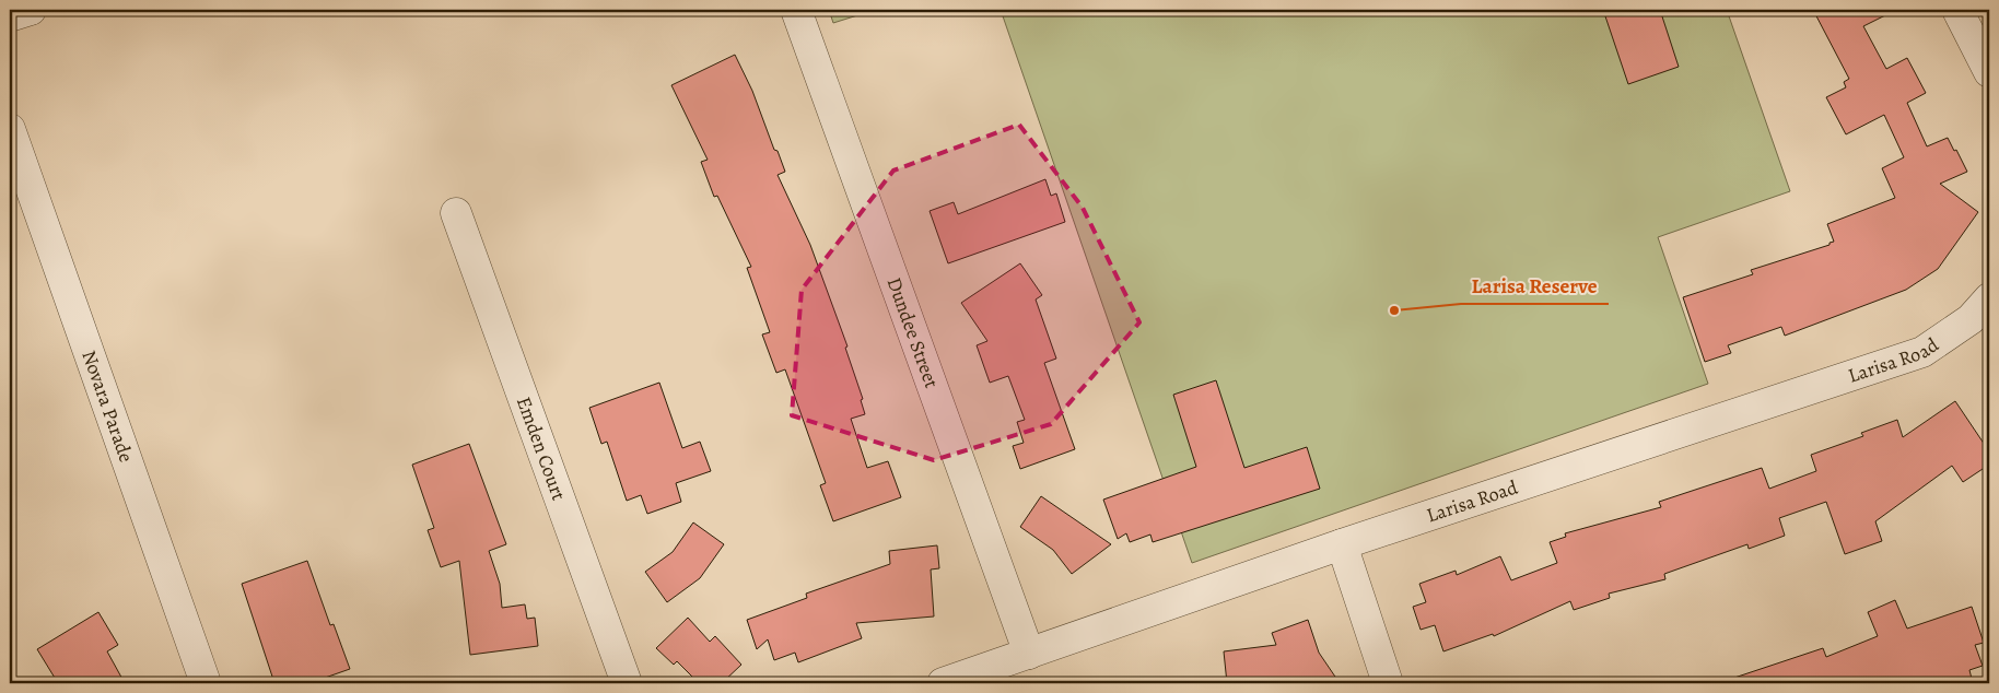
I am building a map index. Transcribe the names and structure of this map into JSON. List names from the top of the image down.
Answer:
{
  "streets": {
    "street": [
      "Dundee Street",
      "Larisa Road",
      "Novara Parade",
      "Emden Court"
    ]
  },
  "crossings": [
    ["Dundee Street", "Larisa Road"]
  ],
  "places": ["Larisa Reserve"]
}
